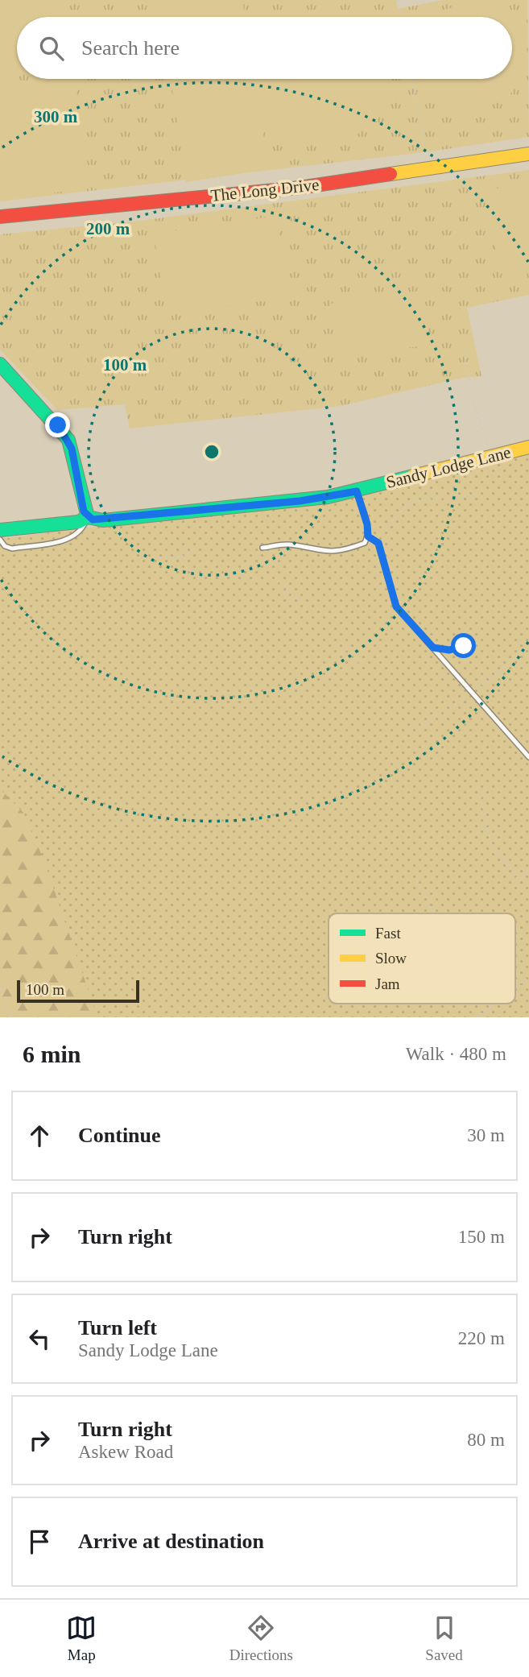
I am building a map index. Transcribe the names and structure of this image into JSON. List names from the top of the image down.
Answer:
{
  "streets": {
    "street": ["The Long Drive", "Sandy Lodge Lane"]
  },
  "legend": ["Fast", "Slow", "Jam"],
  "scale_bar": "100 m",
  "page": {
    "search": "Search here",
    "scale": "100 m",
    "heading": ["6 min", "Walk · 480 m"],
    "list": [
      ["Continue", "30 m"],
      ["Turn right", "150 m"],
      ["Turn left", "Sandy Lodge Lane", "220 m"],
      ["Turn right", "Askew Road", "80 m"],
      "Arrive at destination"
    ],
    "nav": ["Map", "Directions", "Saved"]
  },
  "rings": ["300 m", "200 m", "100 m"]
}
